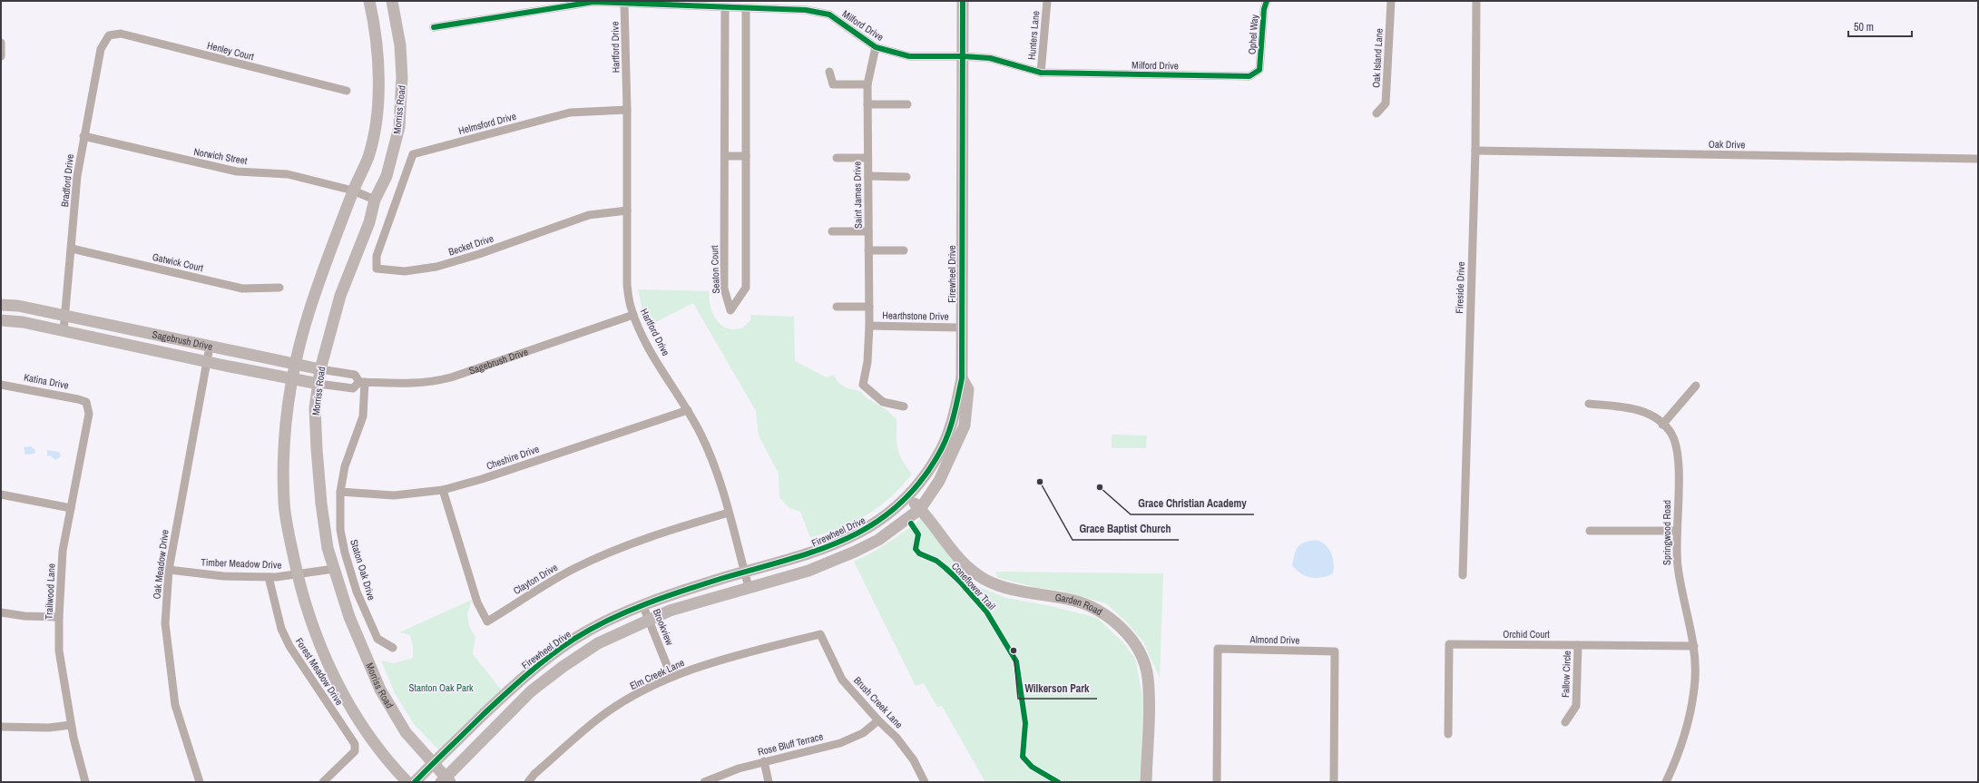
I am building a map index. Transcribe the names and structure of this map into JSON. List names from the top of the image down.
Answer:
{
  "streets": {
    "street": [
      "Milford Drive",
      "Ophel Way",
      "Hunters Lane",
      "Hartford Drive",
      "Henley Court",
      "Oak Island Lane",
      "Morriss Road",
      "Helmsford Drive",
      "Oak Drive",
      "Norwich Street",
      "Bradford Drive",
      "Saint James Drive",
      "Becket Drive",
      "Gatwick Court",
      "Seaton Court",
      "Firewheel Drive",
      "Fireside Drive",
      "Hearthstone Drive",
      "Sagebrush Drive",
      "Katina Drive",
      "Cheshire Drive",
      "Springwood Road",
      "Timber Meadow Drive",
      "Oak Meadow Drive",
      "Staton Oak Drive",
      "Clayton Drive",
      "Trailwood Lane",
      "Garden Road",
      "Brookview",
      "Orchid Court",
      "Almond Drive",
      "Forest Meadow Drive",
      "Elm Creek Lane",
      "Fallow Circle",
      "Brush Creek Lane",
      "Rose Bluff Terrace"
    ],
    "cycle path": ["Coneflower Trail"]
  },
  "crossings": [
    ["Milford Drive", "Ophel Way"],
    ["Milford Drive", "Hunters Lane"],
    ["Milford Drive", "Hartford Drive"],
    ["Milford Drive", "Saint James Drive"],
    ["Milford Drive", "Seaton Court"],
    ["Milford Drive", "Firewheel Drive"],
    ["Hartford Drive", "Helmsford Drive"],
    ["Hartford Drive", "Becket Drive"],
    ["Hartford Drive", "Firewheel Drive"],
    ["Hartford Drive", "Sagebrush Drive"],
    ["Hartford Drive", "Cheshire Drive"],
    ["Hartford Drive", "Clayton Drive"],
    ["Henley Court", "Bradford Drive"],
    ["Morriss Road", "Norwich Street"],
    ["Morriss Road", "Firewheel Drive"],
    ["Morriss Road", "Sagebrush Drive"],
    ["Morriss Road", "Timber Meadow Drive"],
    ["Helmsford Drive", "Becket Drive"],
    ["Oak Drive", "Fireside Drive"],
    ["Norwich Street", "Bradford Drive"],
    ["Bradford Drive", "Gatwick Court"],
    ["Bradford Drive", "Sagebrush Drive"],
    ["Saint James Drive", "Hearthstone Drive"],
    ["Firewheel Drive", "Hearthstone Drive"],
    ["Firewheel Drive", "Garden Road"],
    ["Firewheel Drive", "Brookview"],
    ["Sagebrush Drive", "Oak Meadow Drive"],
    ["Sagebrush Drive", "Staton Oak Drive"],
    ["Katina Drive", "Trailwood Lane"],
    ["Cheshire Drive", "Staton Oak Drive"],
    ["Cheshire Drive", "Clayton Drive"],
    ["Springwood Road", "Orchid Court"],
    ["Timber Meadow Drive", "Oak Meadow Drive"],
    ["Timber Meadow Drive", "Forest Meadow Drive"],
    ["Brookview", "Elm Creek Lane"],
    ["Orchid Court", "Fallow Circle"],
    ["Elm Creek Lane", "Brush Creek Lane"],
    ["Brush Creek Lane", "Rose Bluff Terrace"]
  ],
  "parks": ["Stanton Oak Park"],
  "places": ["Grace Baptist Church", "Grace Christian Academy", "Wilkerson Park"],
  "scale_bar": "50 m"
}
